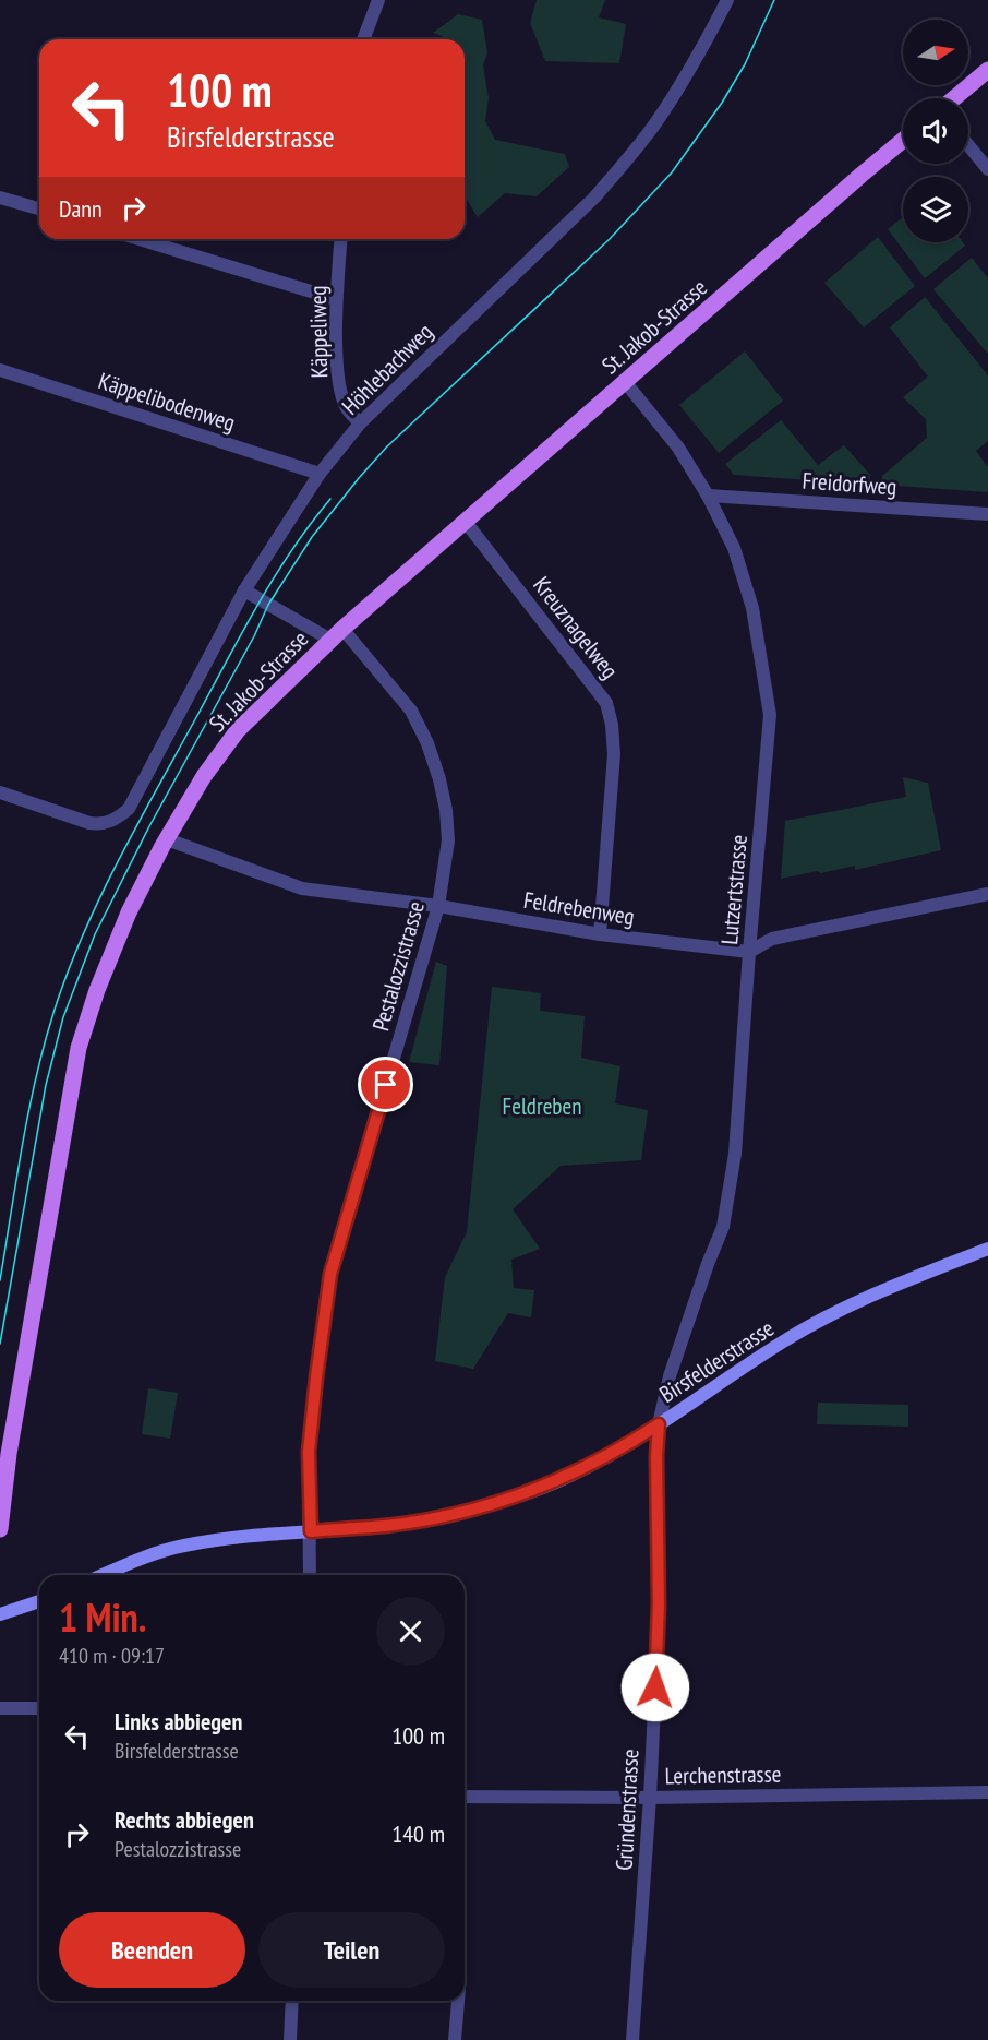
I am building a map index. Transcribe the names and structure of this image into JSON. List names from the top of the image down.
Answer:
{
  "streets": {
    "main road": ["St. Jakob-Strasse", "Birsfelderstrasse"],
    "street": [
      "Käppeliweg",
      "Höhlebachweg",
      "Käppelibodenweg",
      "Freidorfweg",
      "Kreuznagelweg",
      "Lutzertstrasse",
      "Feldrebenweg",
      "Pestalozzistrasse",
      "Lerchenstrasse",
      "Gründenstrasse"
    ]
  },
  "crossings": [
    ["St. Jakob-Strasse", "Kreuznagelweg"],
    ["St. Jakob-Strasse", "Lutzertstrasse"],
    ["St. Jakob-Strasse", "Feldrebenweg"],
    ["St. Jakob-Strasse", "Pestalozzistrasse"],
    ["Käppeliweg", "Höhlebachweg"],
    ["Höhlebachweg", "Käppelibodenweg"],
    ["Freidorfweg", "Lutzertstrasse"],
    ["Kreuznagelweg", "Feldrebenweg"],
    ["Lutzertstrasse", "Feldrebenweg"],
    ["Lutzertstrasse", "Birsfelderstrasse"],
    ["Lutzertstrasse", "Gründenstrasse"],
    ["Feldrebenweg", "Pestalozzistrasse"],
    ["Pestalozzistrasse", "Birsfelderstrasse"],
    ["Birsfelderstrasse", "Gründenstrasse"],
    ["Lerchenstrasse", "Gründenstrasse"]
  ],
  "parks": ["Feldreben"],
  "north": "right",
  "page": {
    "turn": ["100 m", "Birsfelderstrasse"],
    "then": "Dann",
    "heading": ["1 Min.", "410 m · 09:17"],
    "list": [
      {
        "name": "Links abbiegen",
        "note": "Birsfelderstrasse",
        "value": "100 m"
      },
      {
        "name": "Rechts abbiegen",
        "note": "Pestalozzistrasse",
        "value": "140 m"
      }
    ],
    "buttons": ["Beenden", "Teilen"]
  }
}
